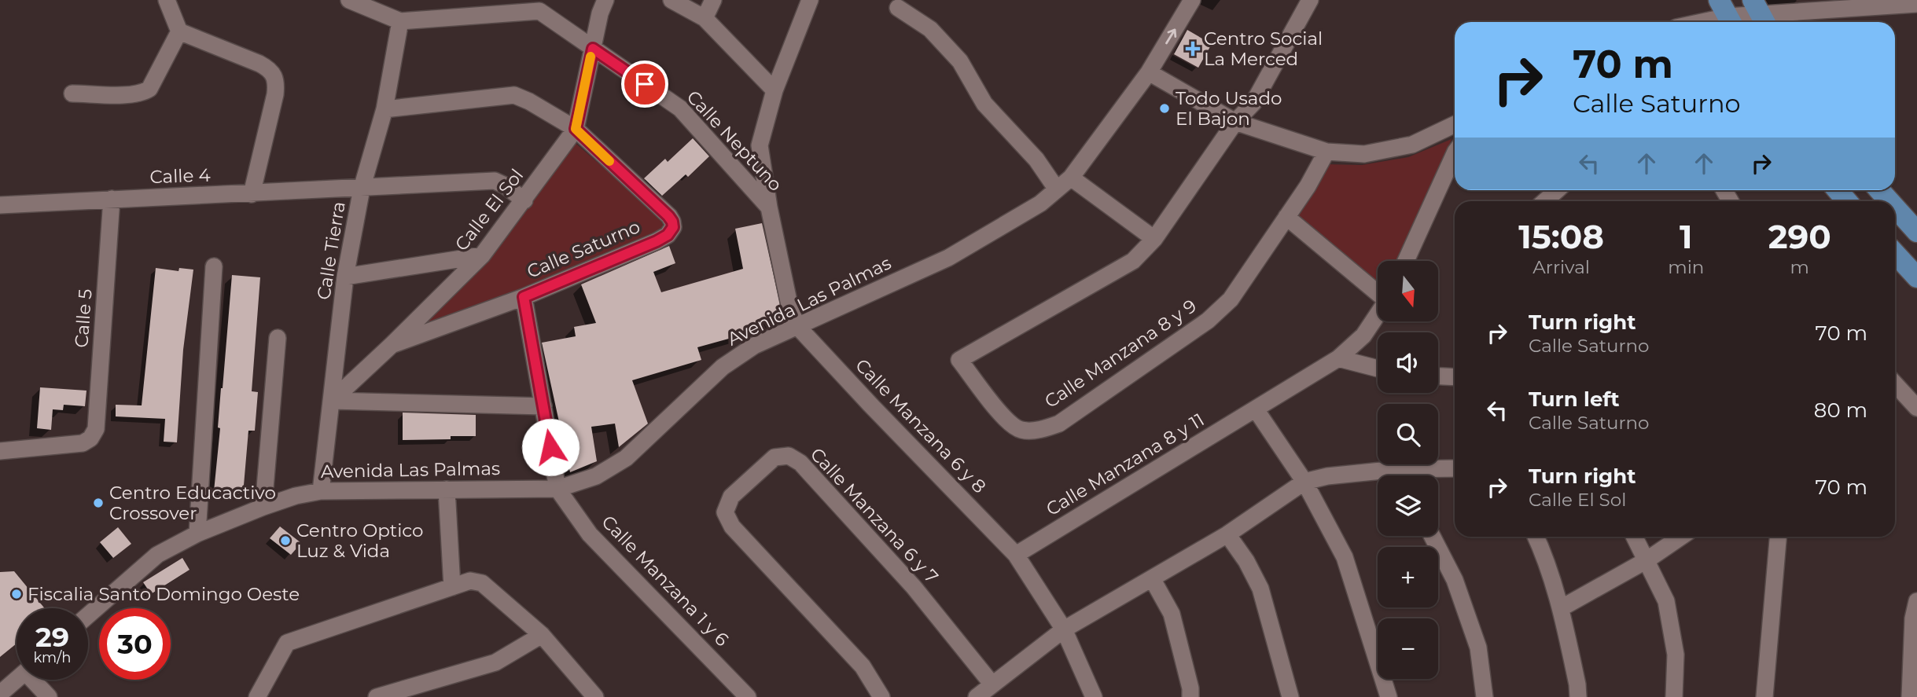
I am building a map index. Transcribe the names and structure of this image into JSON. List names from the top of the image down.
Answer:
{
  "streets": {
    "street": [
      "Calle Neptuno",
      "Calle 4",
      "Calle El Sol",
      "Calle Saturno",
      "Calle Tierra",
      "Avenida Las Palmas",
      "Calle 5",
      "Calle Manzana 8 y 9",
      "Calle Manzana 6 y 8",
      "Calle Manzana 8 y 11",
      "Calle Manzana 6 y 7",
      "Calle Manzana 1 y 6"
    ]
  },
  "crossings": [
    ["Calle Neptuno", "Calle El Sol"],
    ["Calle Neptuno", "Calle Tierra"],
    ["Calle Neptuno", "Avenida Las Palmas"],
    ["Calle Neptuno", "Calle Manzana 6 y 8"],
    ["Calle 4", "Calle El Sol"],
    ["Calle 4", "Calle Tierra"],
    ["Calle 4", "Calle 5"],
    ["Calle El Sol", "Calle Saturno"],
    ["Calle El Sol", "Calle Tierra"],
    ["Calle Saturno", "Calle Tierra"],
    ["Calle Saturno", "Avenida Las Palmas"],
    ["Calle Saturno", "Calle Manzana 1 y 6"],
    ["Calle Tierra", "Avenida Las Palmas"],
    ["Avenida Las Palmas", "Calle Manzana 6 y 8"],
    ["Avenida Las Palmas", "Calle Manzana 1 y 6"],
    ["Calle Manzana 6 y 8", "Calle Manzana 8 y 11"]
  ],
  "places": {
    "health": ["Centro Social La Merced"],
    "other": [
      "Todo Usado El Bajon",
      "Centro Educactivo Crossover",
      "Centro Optico Luz & Vida",
      "Fiscalia Santo Domingo Oeste"
    ]
  },
  "north": "bottom",
  "page": {
    "turn": ["70 m", "Calle Saturno"],
    "eta": [
      "15:08",
      "Arrival",
      "1",
      "min",
      "290",
      "m"
    ],
    "map_buttons": ["+", "−"],
    "list": [
      {
        "name": "Turn right",
        "note": "Calle Saturno",
        "value": "70 m"
      },
      {
        "name": "Turn left",
        "note": "Calle Saturno",
        "value": "80 m"
      },
      {
        "name": "Turn right",
        "note": "Calle El Sol",
        "value": "70 m"
      }
    ],
    "speed": "29 km/h",
    "limit": "30"
  }
}
